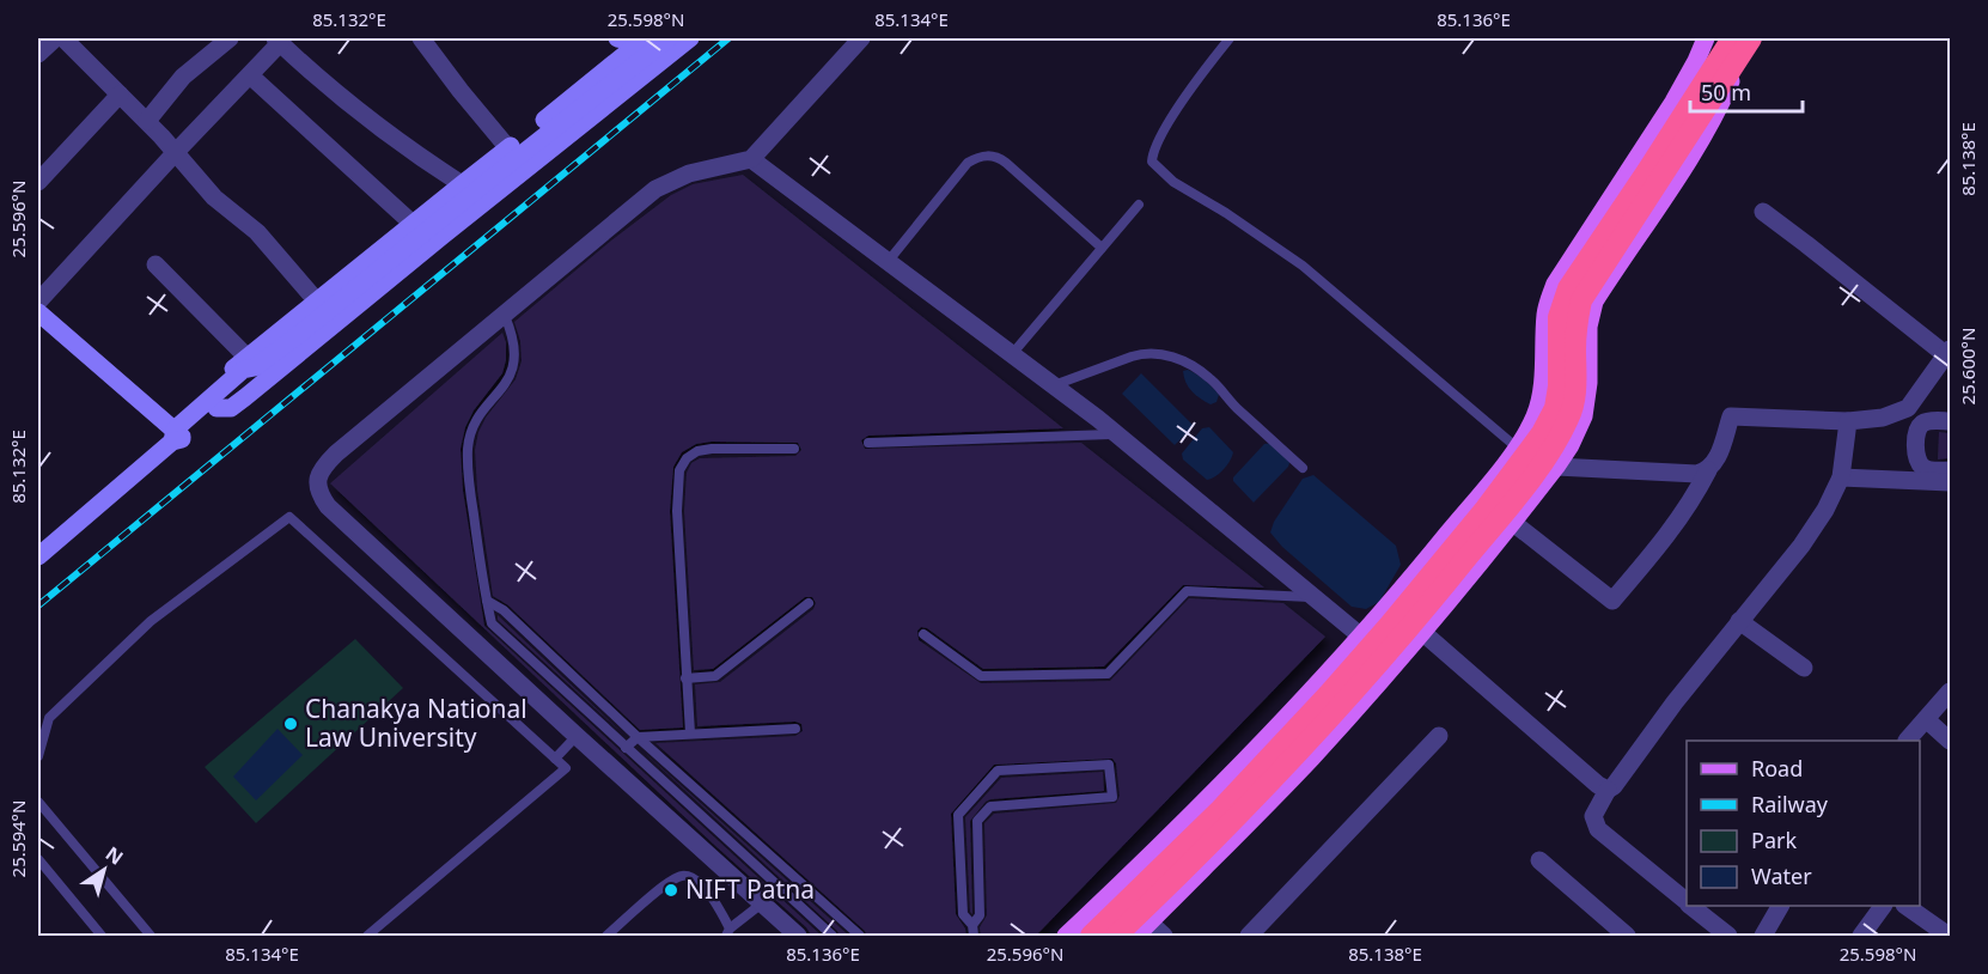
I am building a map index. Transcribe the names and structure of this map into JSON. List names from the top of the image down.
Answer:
{
  "places": ["Chanakya National Law University", "NIFT Patna"],
  "legend": [
    "Road",
    "Railway",
    "Park",
    "Water"
  ],
  "scale_bar": "50 m",
  "north": "top right",
  "coordinates": [
    "85.132°E",
    "25.598°N",
    "85.134°E",
    "85.136°E",
    "85.138°E",
    "25.596°N",
    "25.600°N",
    "25.594°N"
  ]
}
